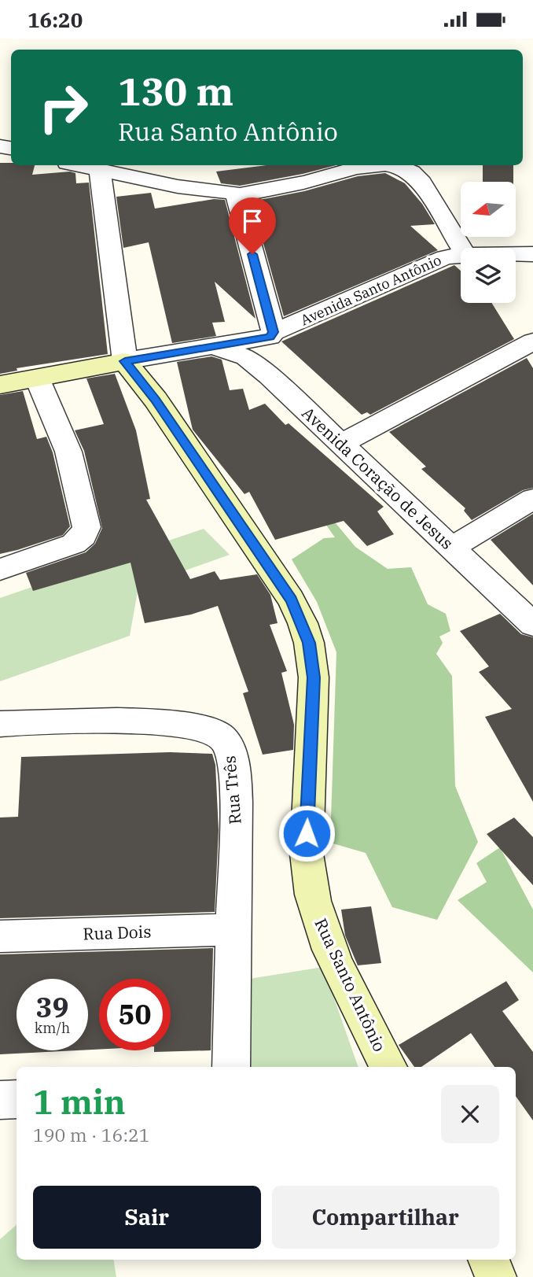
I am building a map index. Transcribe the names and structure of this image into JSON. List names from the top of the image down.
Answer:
{
  "streets": {
    "main road": ["Rua Santo Antônio"],
    "street": [
      "Avenida Santo Antônio",
      "Avenida Coração de Jesus",
      "Rua Três",
      "Rua Dois"
    ]
  },
  "crossings": [
    ["Avenida Santo Antônio", "Avenida Coração de Jesus"],
    ["Rua Três", "Rua Dois"]
  ],
  "north": "left",
  "page": {
    "status": "16:20",
    "turn": ["130 m", "Rua Santo Antônio"],
    "speed": "39 km/h",
    "limit": "50",
    "heading": ["1 min", "190 m · 16:21"],
    "buttons": ["Sair", "Compartilhar"]
  }
}
